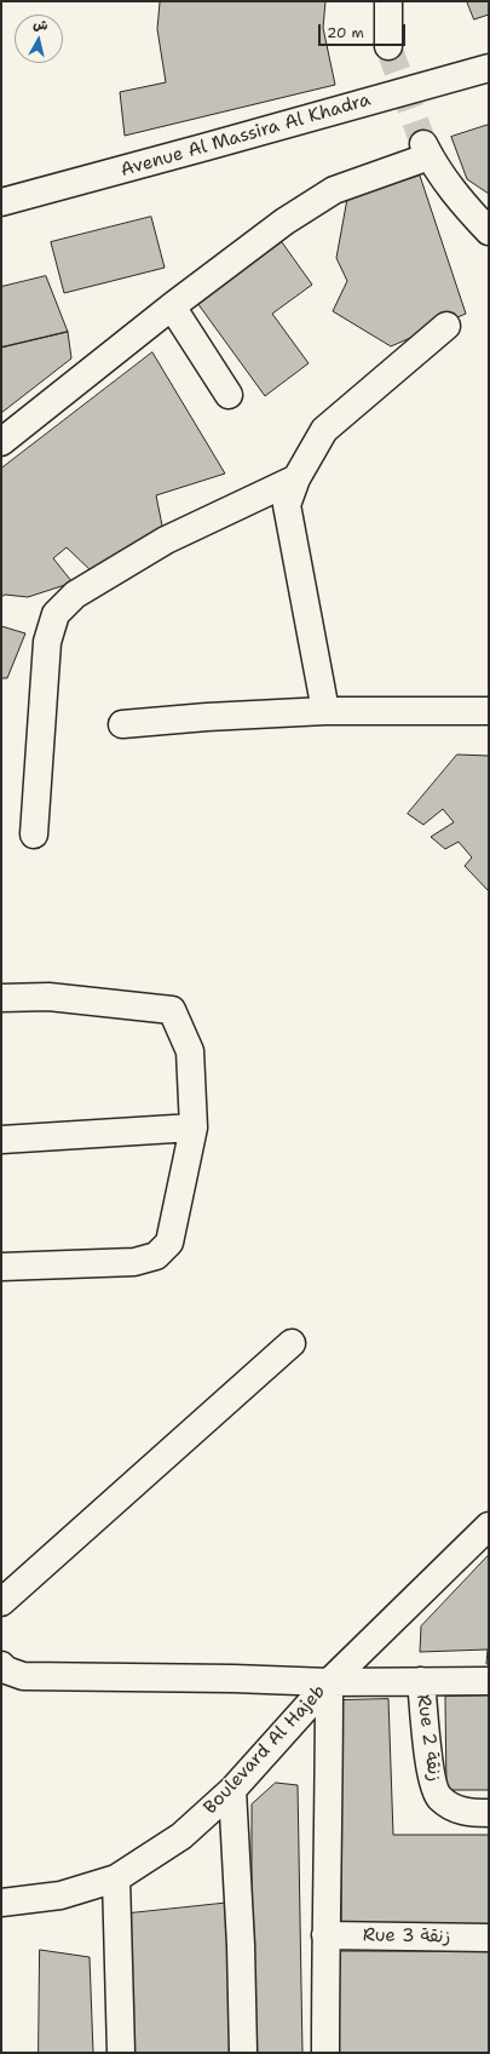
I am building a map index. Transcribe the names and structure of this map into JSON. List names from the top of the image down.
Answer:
{
  "streets": {
    "street": [
      "Avenue Al Massira Al Khadra",
      "Rue 2 زنقة",
      "Boulevard Al Hajeb",
      "Rue 3 زنقة"
    ]
  },
  "scale_bar": "20 m",
  "north": "top"
}
